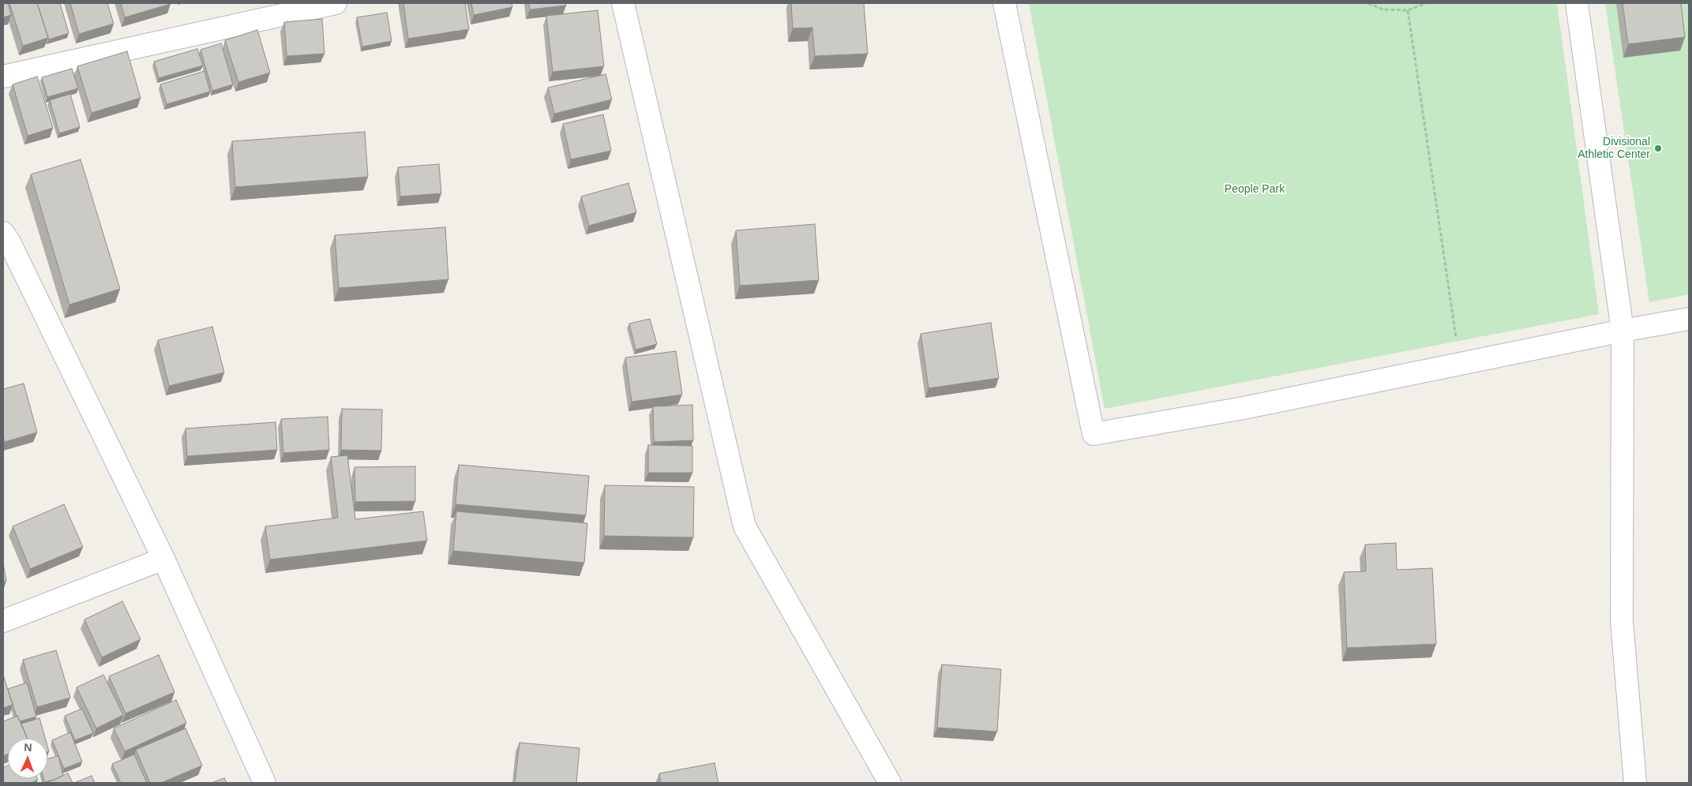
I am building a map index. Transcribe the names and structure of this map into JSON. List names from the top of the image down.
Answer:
{
  "parks": ["People Park"],
  "places": ["Divisional Athletic Center"],
  "north": "top"
}
